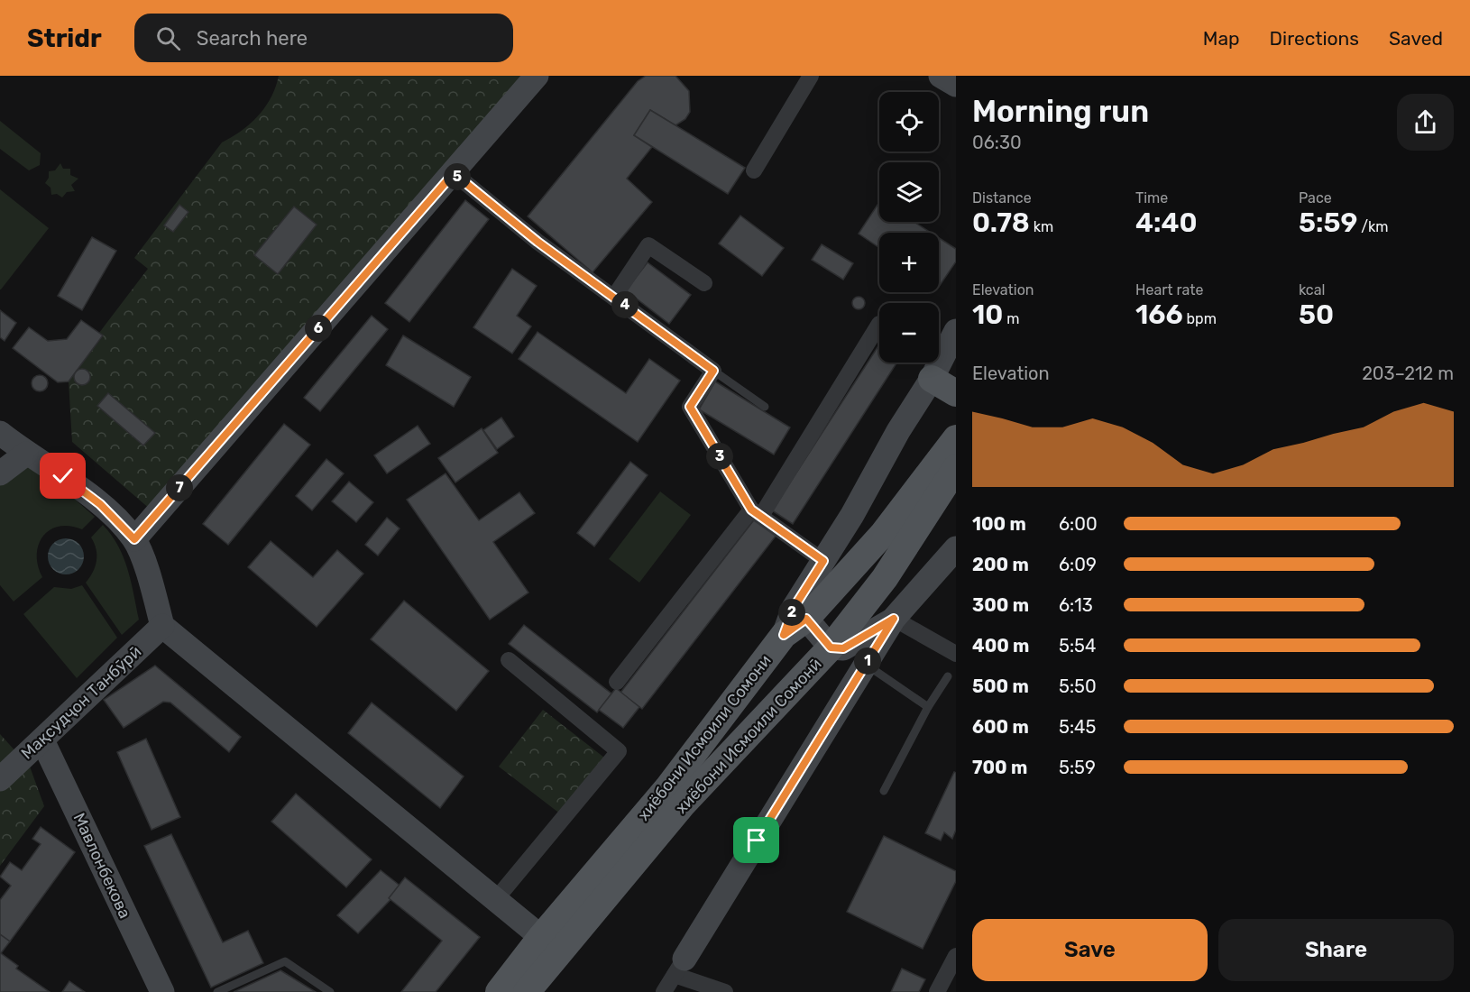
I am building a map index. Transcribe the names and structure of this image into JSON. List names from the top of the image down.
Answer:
{
  "streets": {
    "main road": [
      "Мақсудҷон Танбӯрӣ",
      "хиёбони Исмоили Сомонӣ",
      "хиёбони Исмоили Сомони",
      "Мавлонбекова"
    ]
  },
  "crossings": [
    ["Мақсудҷон Танбӯрӣ", "Мавлонбекова"]
  ],
  "page": {
    "header": "Stridr",
    "search": "Search here",
    "nav": ["Map", "Directions", "Saved"],
    "heading": ["Morning run", "06:30"],
    "map_buttons": ["+", "−"],
    "pins": [
      "5",
      "4",
      "6",
      "3",
      "7",
      "2",
      "1"
    ],
    "stats": [
      ["Distance", "0.78 km"],
      ["Time", "4:40"],
      ["Pace", "5:59 /km"],
      ["Elevation", "10 m"],
      ["Heart rate", "166 bpm"],
      ["kcal", "50"]
    ],
    "chart": ["Elevation", "203–212 m"],
    "list": [
      {
        "name": "100 m",
        "note": "6:00"
      },
      {
        "name": "200 m",
        "note": "6:09"
      },
      {
        "name": "300 m",
        "note": "6:13"
      },
      {
        "name": "400 m",
        "note": "5:54"
      },
      {
        "name": "500 m",
        "note": "5:50"
      },
      {
        "name": "600 m",
        "note": "5:45"
      },
      {
        "name": "700 m",
        "note": "5:59"
      }
    ],
    "buttons": ["Save", "Share"]
  }
}
